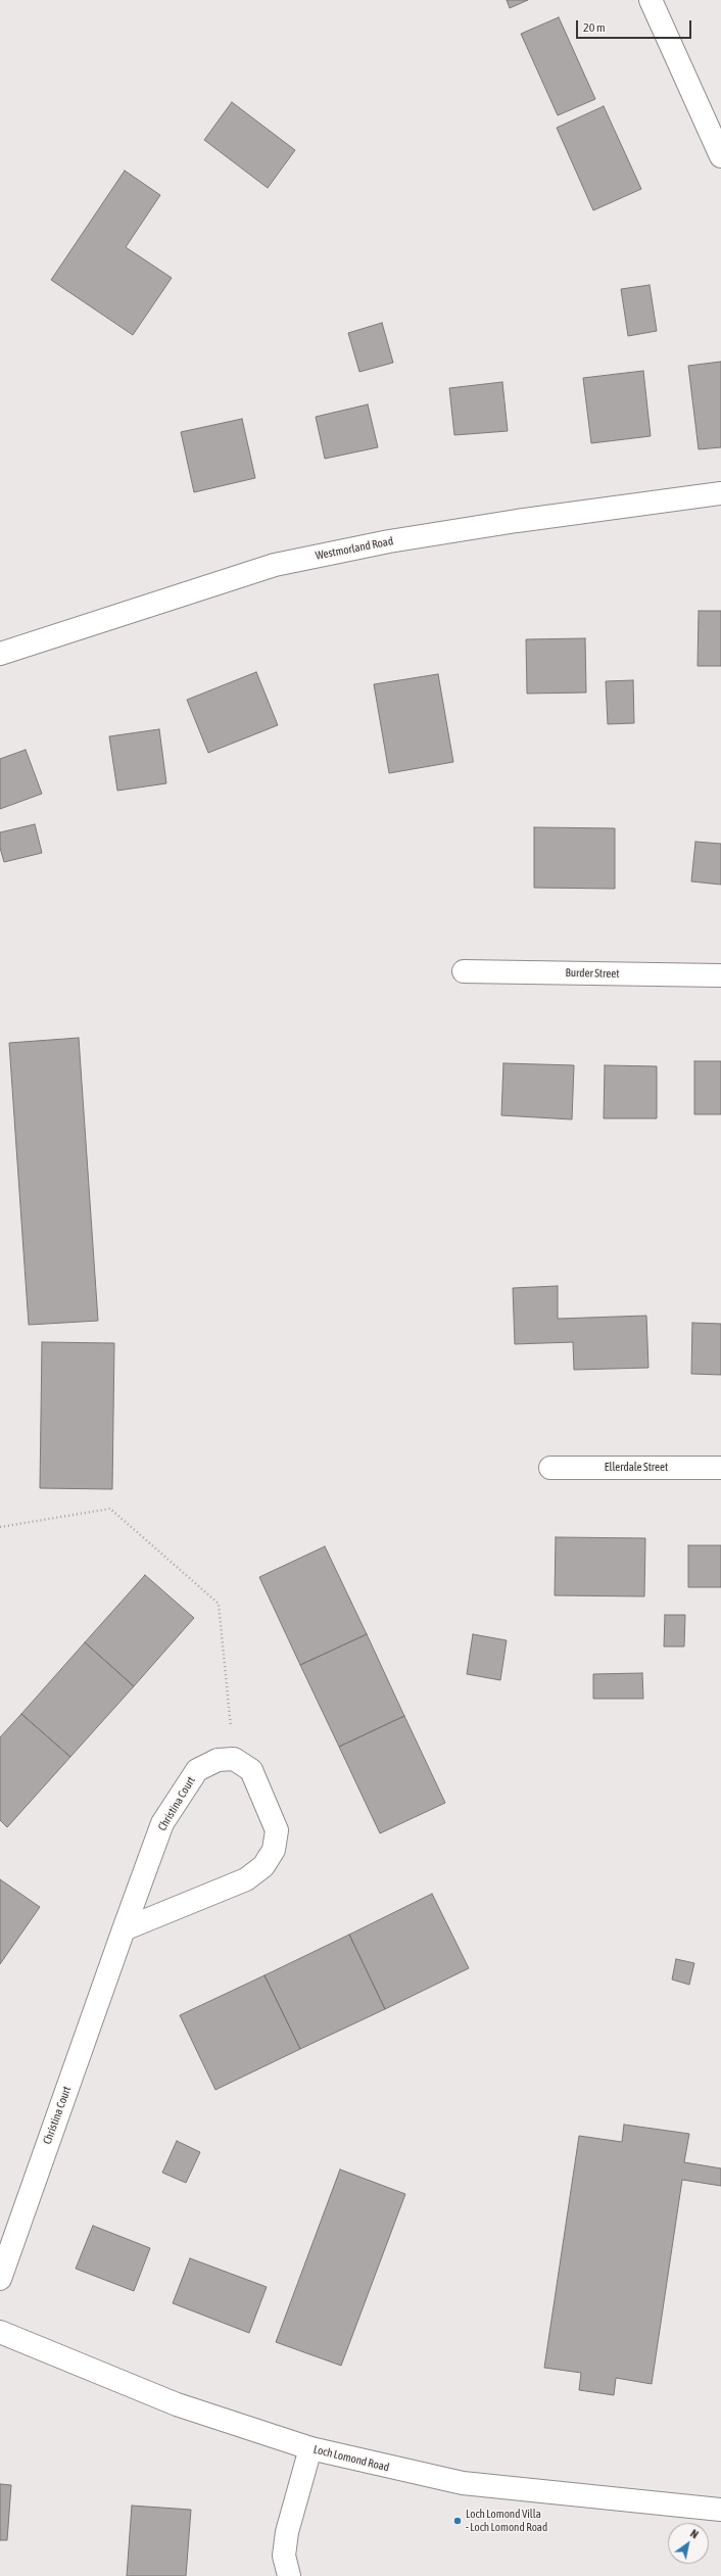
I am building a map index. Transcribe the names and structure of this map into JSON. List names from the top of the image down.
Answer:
{
  "streets": {
    "street": [
      "Westmorland Road",
      "Burder Street",
      "Ellerdale Street",
      "Christina Court",
      "Loch Lomond Road"
    ]
  },
  "places": ["Loch Lomond Villa - Loch Lomond Road"],
  "scale_bar": "20 m",
  "north": "top right"
}
